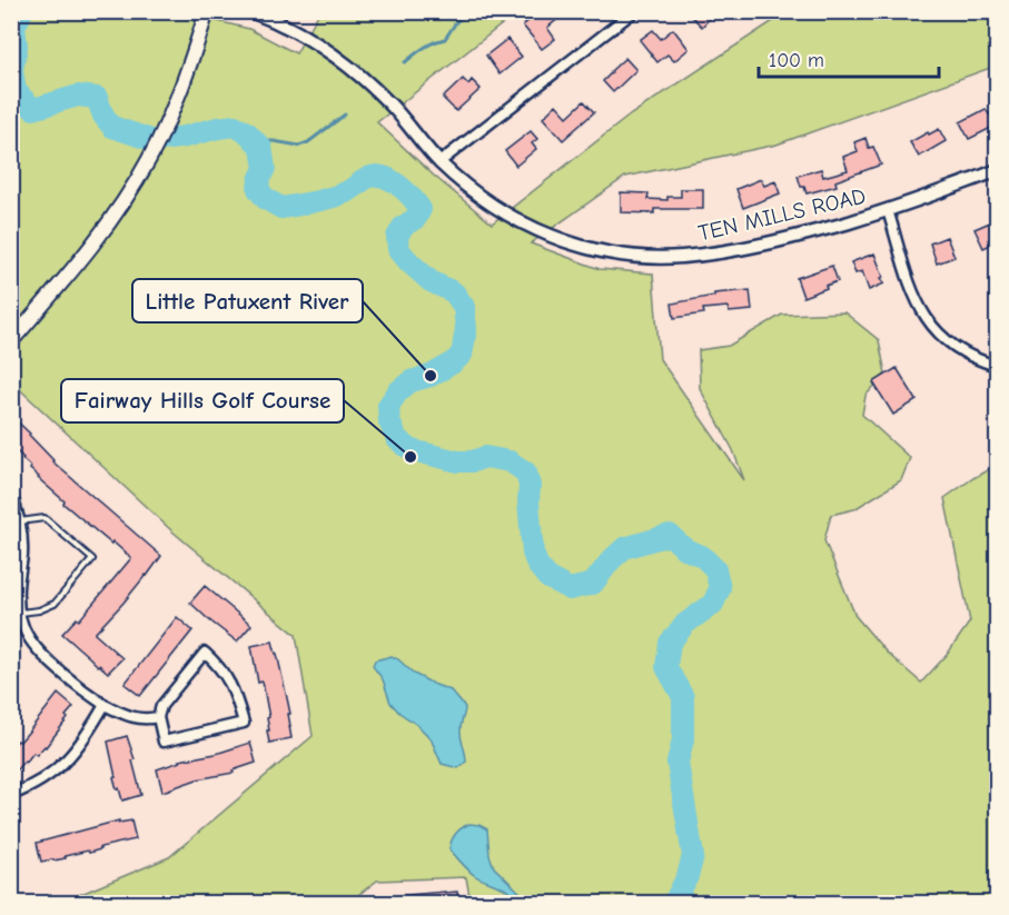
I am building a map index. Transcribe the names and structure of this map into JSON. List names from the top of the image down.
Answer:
{
  "streets": {
    "street": ["TEN MILLS ROAD"]
  },
  "places": ["Little Patuxent River", "Fairway Hills Golf Course"],
  "scale_bar": "100 m"
}
